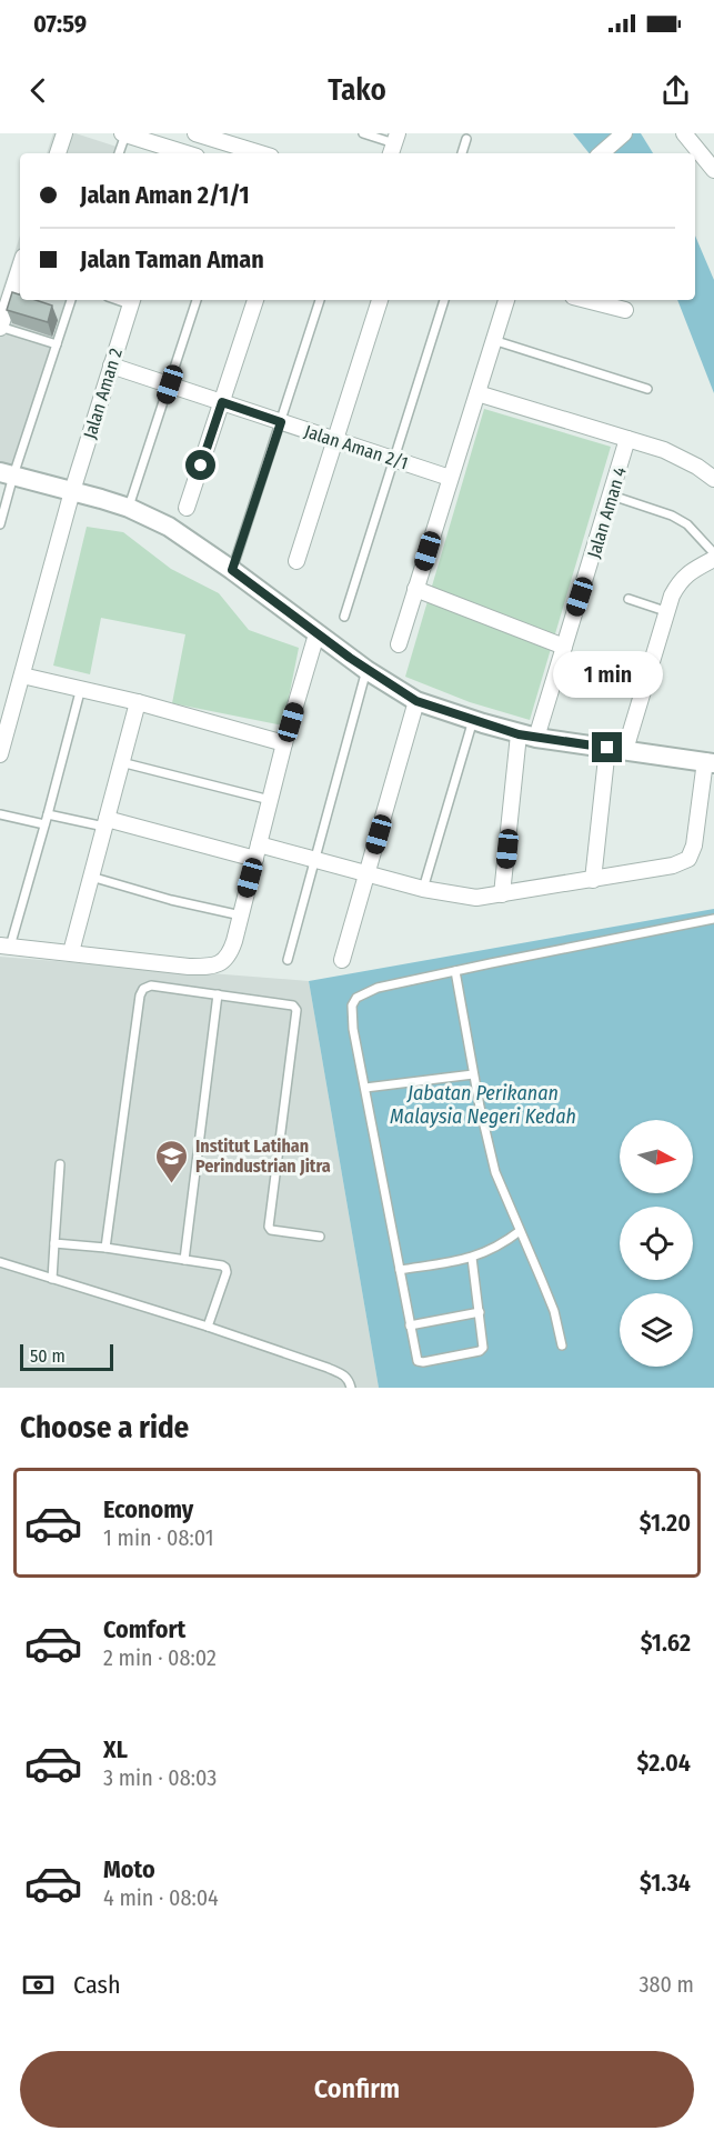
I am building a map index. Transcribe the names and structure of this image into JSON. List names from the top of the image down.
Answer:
{
  "streets": {
    "street": ["Jalan Aman 2", "Jalan Aman 2/1", "Jalan Aman 4"]
  },
  "crossings": [
    ["Jalan Aman 2", "Jalan Aman 2/1"]
  ],
  "water": ["Jabatan Perikanan Malaysia Negeri Kedah"],
  "places": {
    "school or university": ["Institut Latihan Perindustrian Jitra"]
  },
  "scale_bar": "50 m",
  "north": "right",
  "page": {
    "status": "07:59",
    "header": "Tako",
    "banner": ["Jalan Aman 2/1/1", "Jalan Taman Aman"],
    "bubble": "1 min",
    "scale": "50 m",
    "heading": "Choose a ride",
    "list": [
      {
        "name": "Economy",
        "note": "1 min · 08:01",
        "value": "$1.20"
      },
      {
        "name": "Comfort",
        "note": "2 min · 08:02",
        "value": "$1.62"
      },
      {
        "name": "XL",
        "note": "3 min · 08:03",
        "value": "$2.04"
      },
      {
        "name": "Moto",
        "note": "4 min · 08:04",
        "value": "$1.34"
      }
    ],
    "pay": ["Cash", "380 m"],
    "buttons": "Confirm"
  }
}
